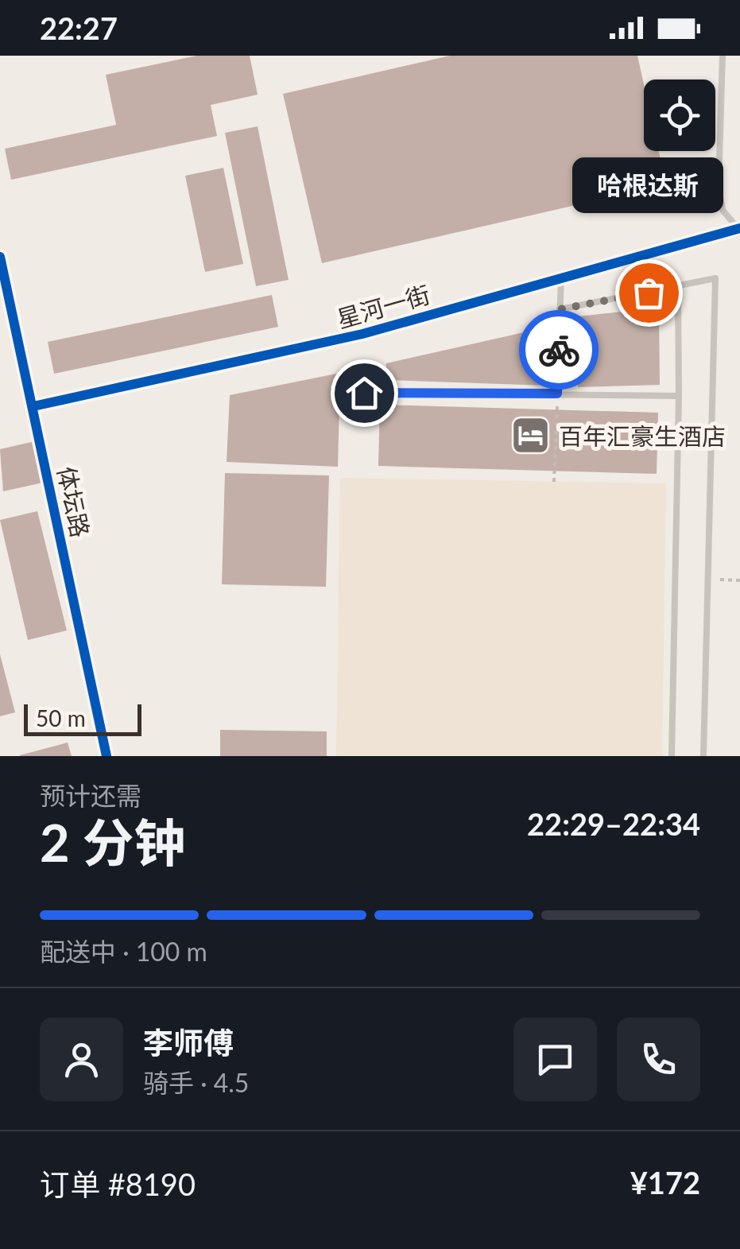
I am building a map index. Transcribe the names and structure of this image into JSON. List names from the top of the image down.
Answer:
{
  "streets": {
    "street": ["星河一街", "体坛路"]
  },
  "crossings": [
    ["星河一街", "体坛路"]
  ],
  "places": {
    "other": ["哈根达斯"],
    "hotel": ["百年汇豪生酒店"]
  },
  "scale_bar": "50 m",
  "page": {
    "status": "22:27",
    "bubble": "哈根达斯",
    "scale": "50 m",
    "heading": ["2 分钟", "预计还需", "22:29–22:34"],
    "panel": [
      "李师傅",
      "骑手 · 4.5",
      "订单 #8190",
      "¥172"
    ],
    "bar": "配送中 · 100 m"
  }
}
